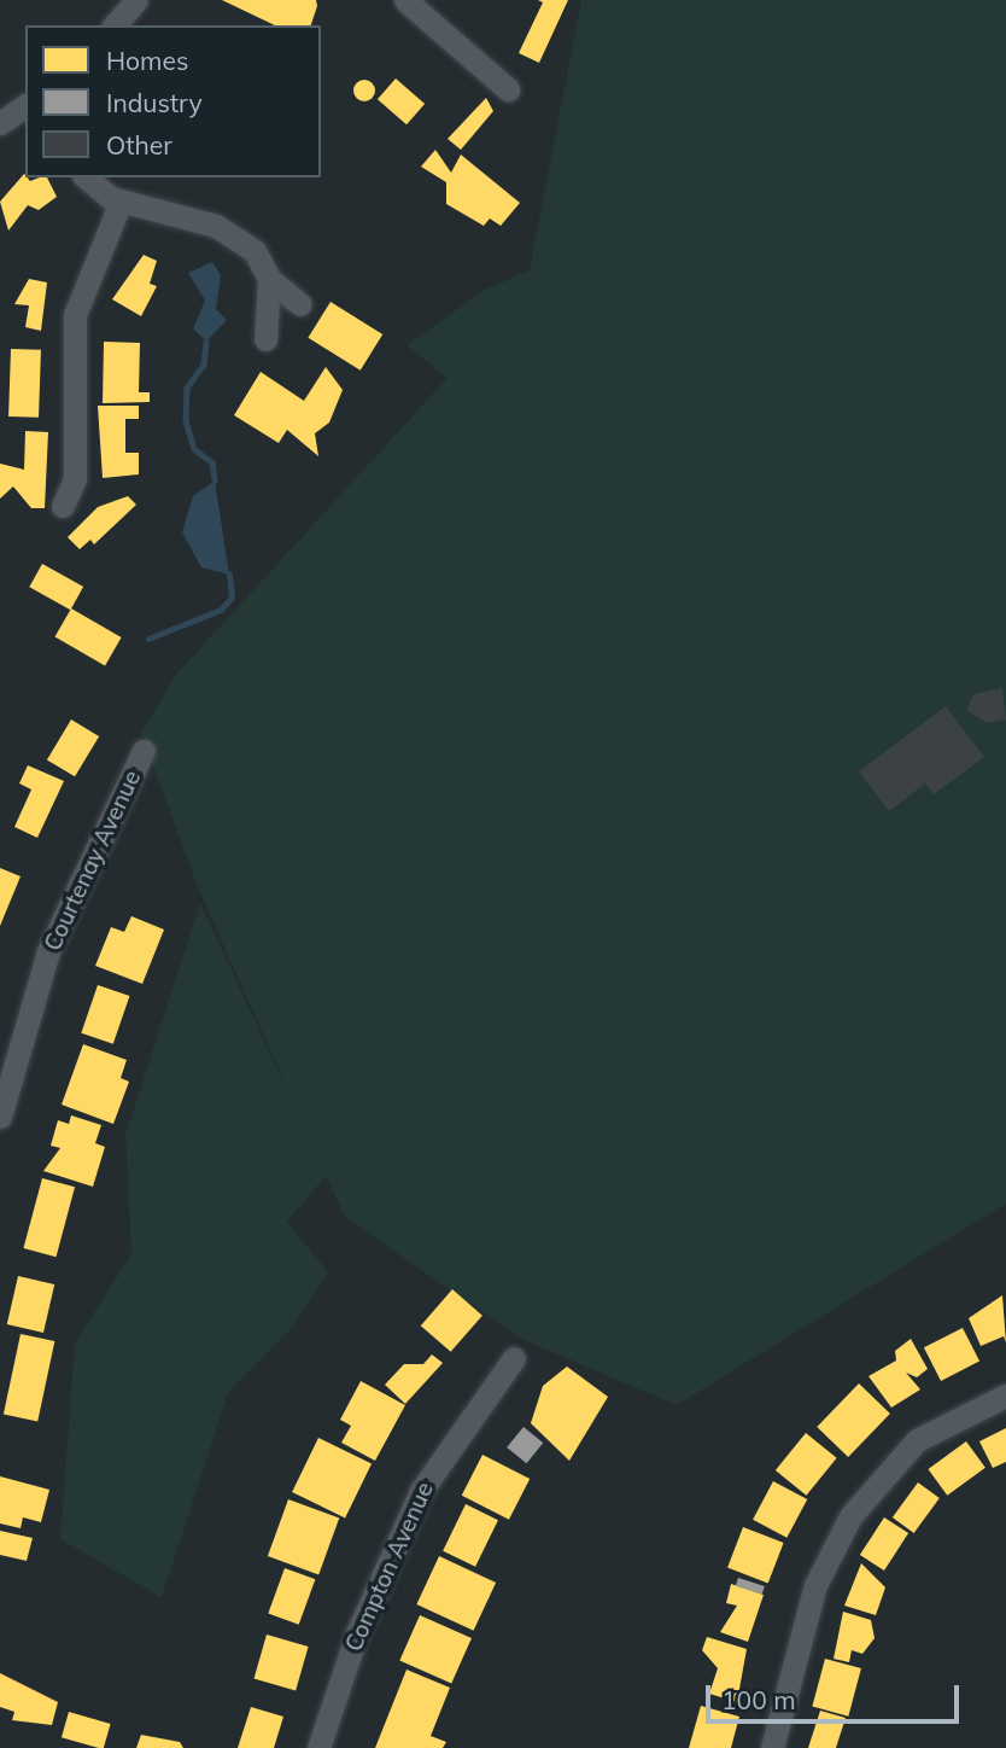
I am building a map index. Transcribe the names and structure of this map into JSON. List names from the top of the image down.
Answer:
{
  "streets": {
    "street": ["Courtenay Avenue", "Compton Avenue"]
  },
  "legend": ["Homes", "Industry", "Other"],
  "scale_bar": "100 m"
}
